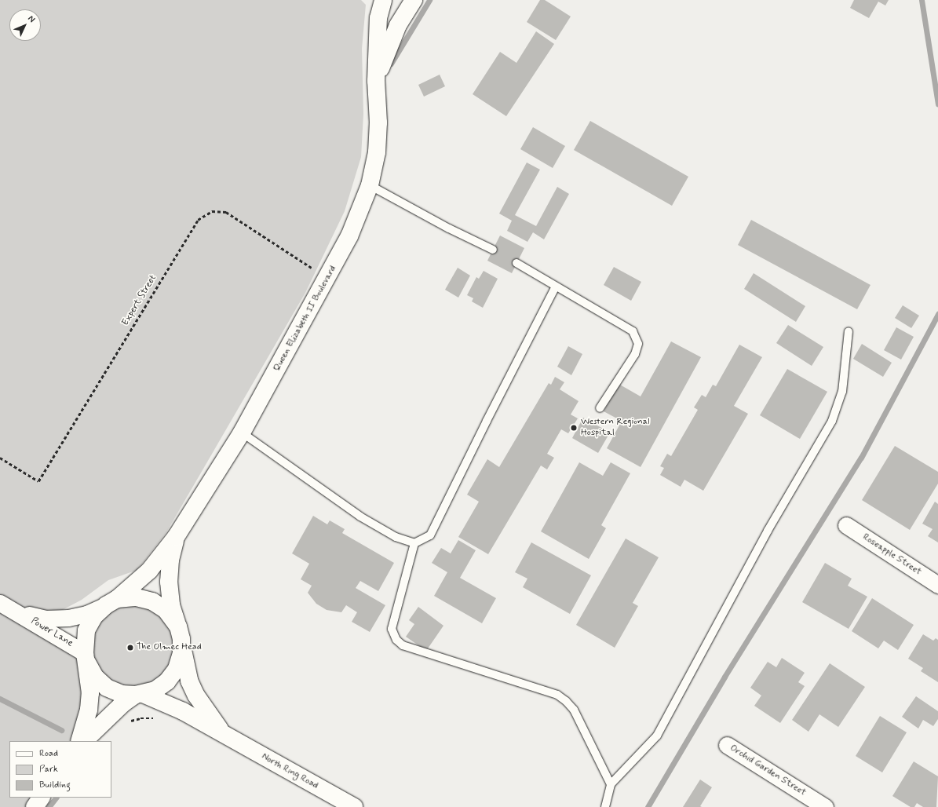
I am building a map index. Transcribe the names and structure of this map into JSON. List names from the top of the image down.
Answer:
{
  "streets": {
    "street": [
      "Queen Elizabeth II Boulevard",
      "Roseapple Street",
      "Power Lane",
      "Orchid Garden Street",
      "North Ring Road"
    ],
    "path": ["Expert Street"]
  },
  "crossings": [
    ["Expert Street", "Queen Elizabeth II Boulevard"],
    ["Queen Elizabeth II Boulevard", "Power Lane"],
    ["Queen Elizabeth II Boulevard", "North Ring Road"],
    ["Power Lane", "North Ring Road"]
  ],
  "places": ["Western Regional Hospital", "The Olmec Head"],
  "legend": ["Road", "Park", "Building"],
  "north": "top right"
}
